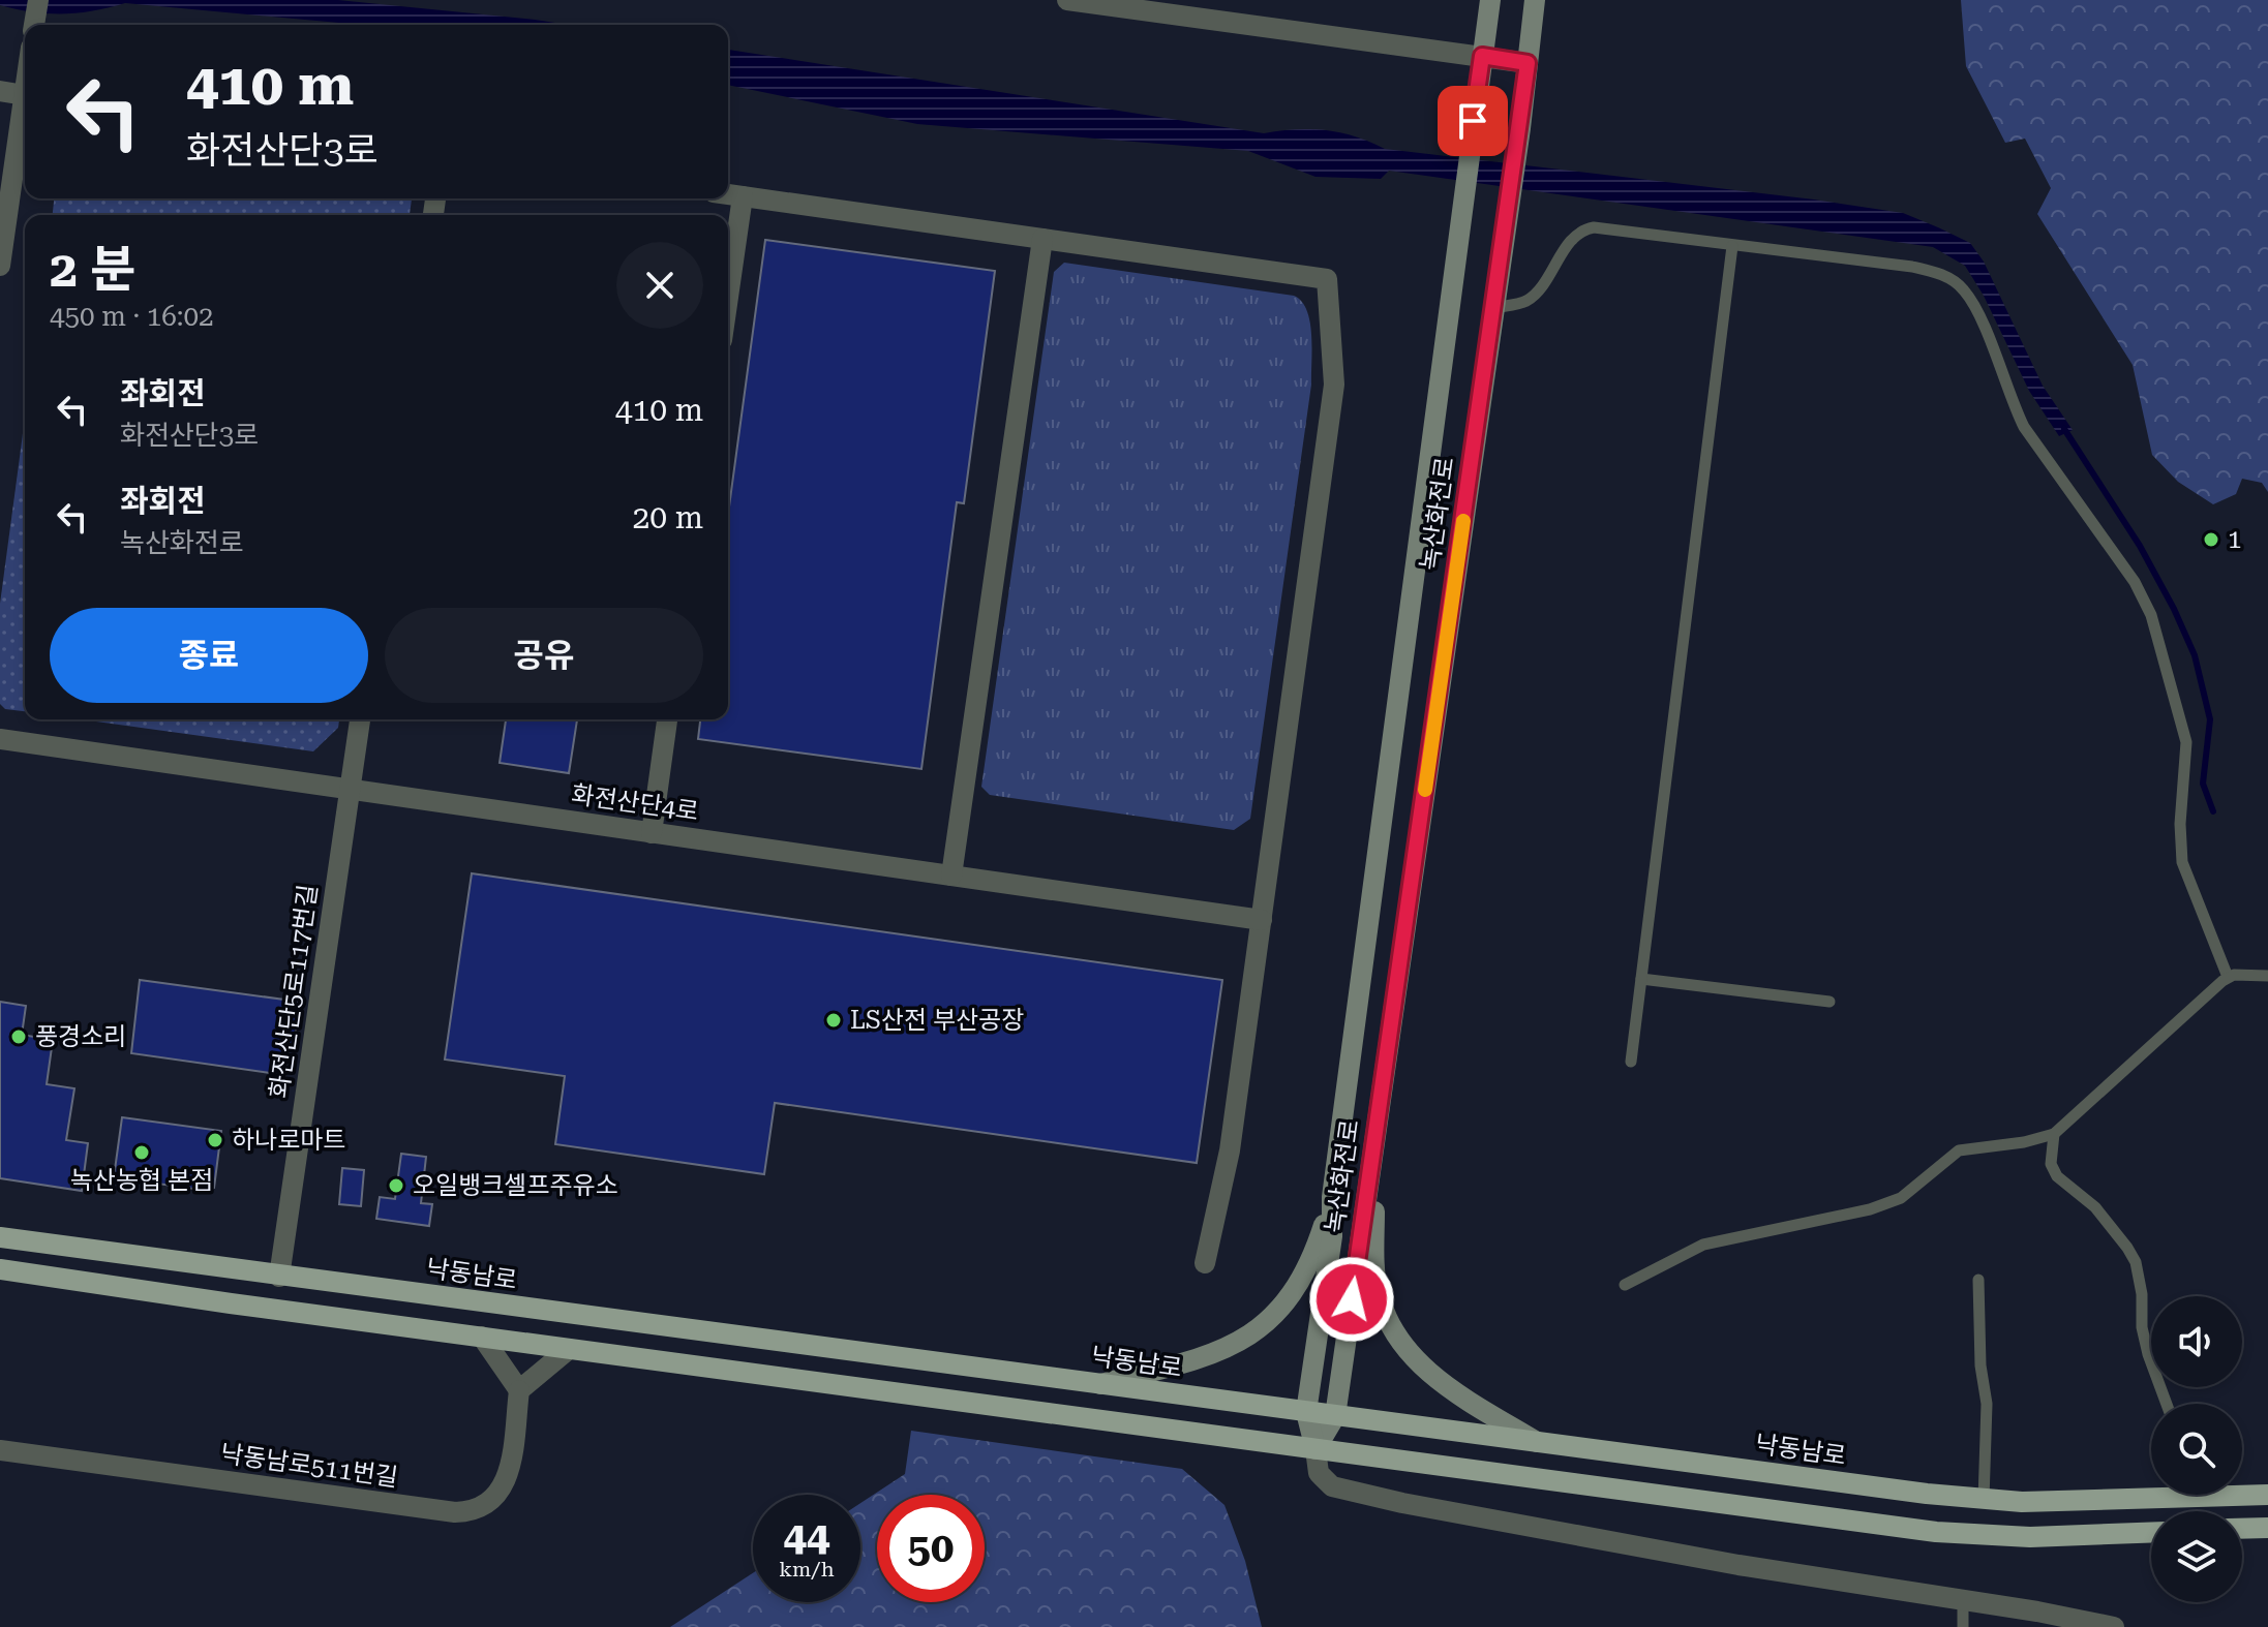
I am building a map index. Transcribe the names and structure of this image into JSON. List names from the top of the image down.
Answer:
{
  "streets": {
    "main road": ["녹산화전로", "낙동남로"],
    "street": ["화전산단4로", "화전산단5로117번길", "낙동남로511번길"]
  },
  "crossings": [
    ["녹산화전로", "낙동남로"],
    ["화전산단4로", "화전산단5로117번길"],
    ["화전산단5로117번길", "낙동남로"]
  ],
  "places": [
    "1",
    "LS산전 부산공장",
    "풍경소리",
    "하나로마트",
    "녹산농협 본점",
    "오일뱅크셀프주유소"
  ],
  "page": {
    "turn": ["410 m", "화전산단3로"],
    "heading": ["2 분", "450 m · 16:02"],
    "list": [
      {
        "name": "좌회전",
        "note": "화전산단3로",
        "value": "410 m"
      },
      {
        "name": "좌회전",
        "note": "녹산화전로",
        "value": "20 m"
      }
    ],
    "buttons": ["종료", "공유"],
    "speed": "44 km/h",
    "limit": "50"
  }
}
